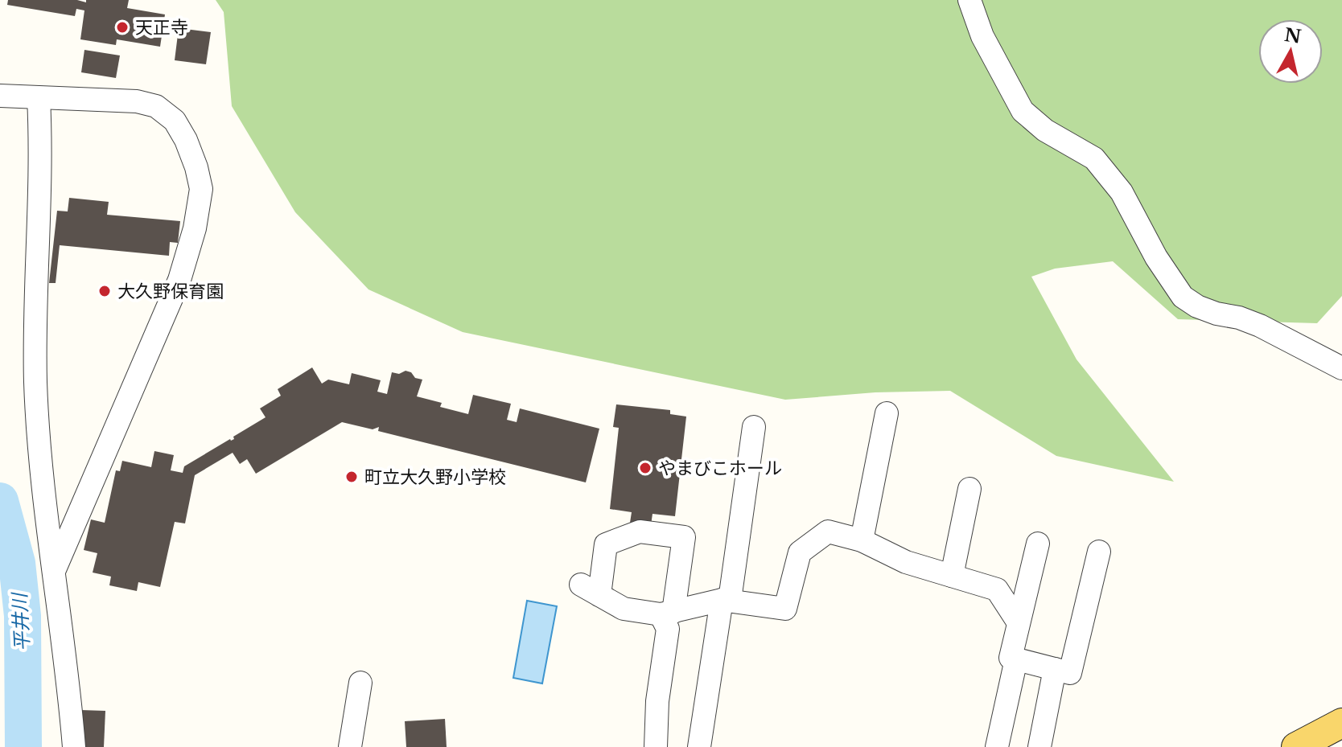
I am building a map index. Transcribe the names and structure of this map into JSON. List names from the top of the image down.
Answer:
{
  "water": ["平井川"],
  "places": [
    "天正寺",
    "大久野保育園",
    "やまびこホール",
    "町立大久野小学校"
  ],
  "north": "top"
}
